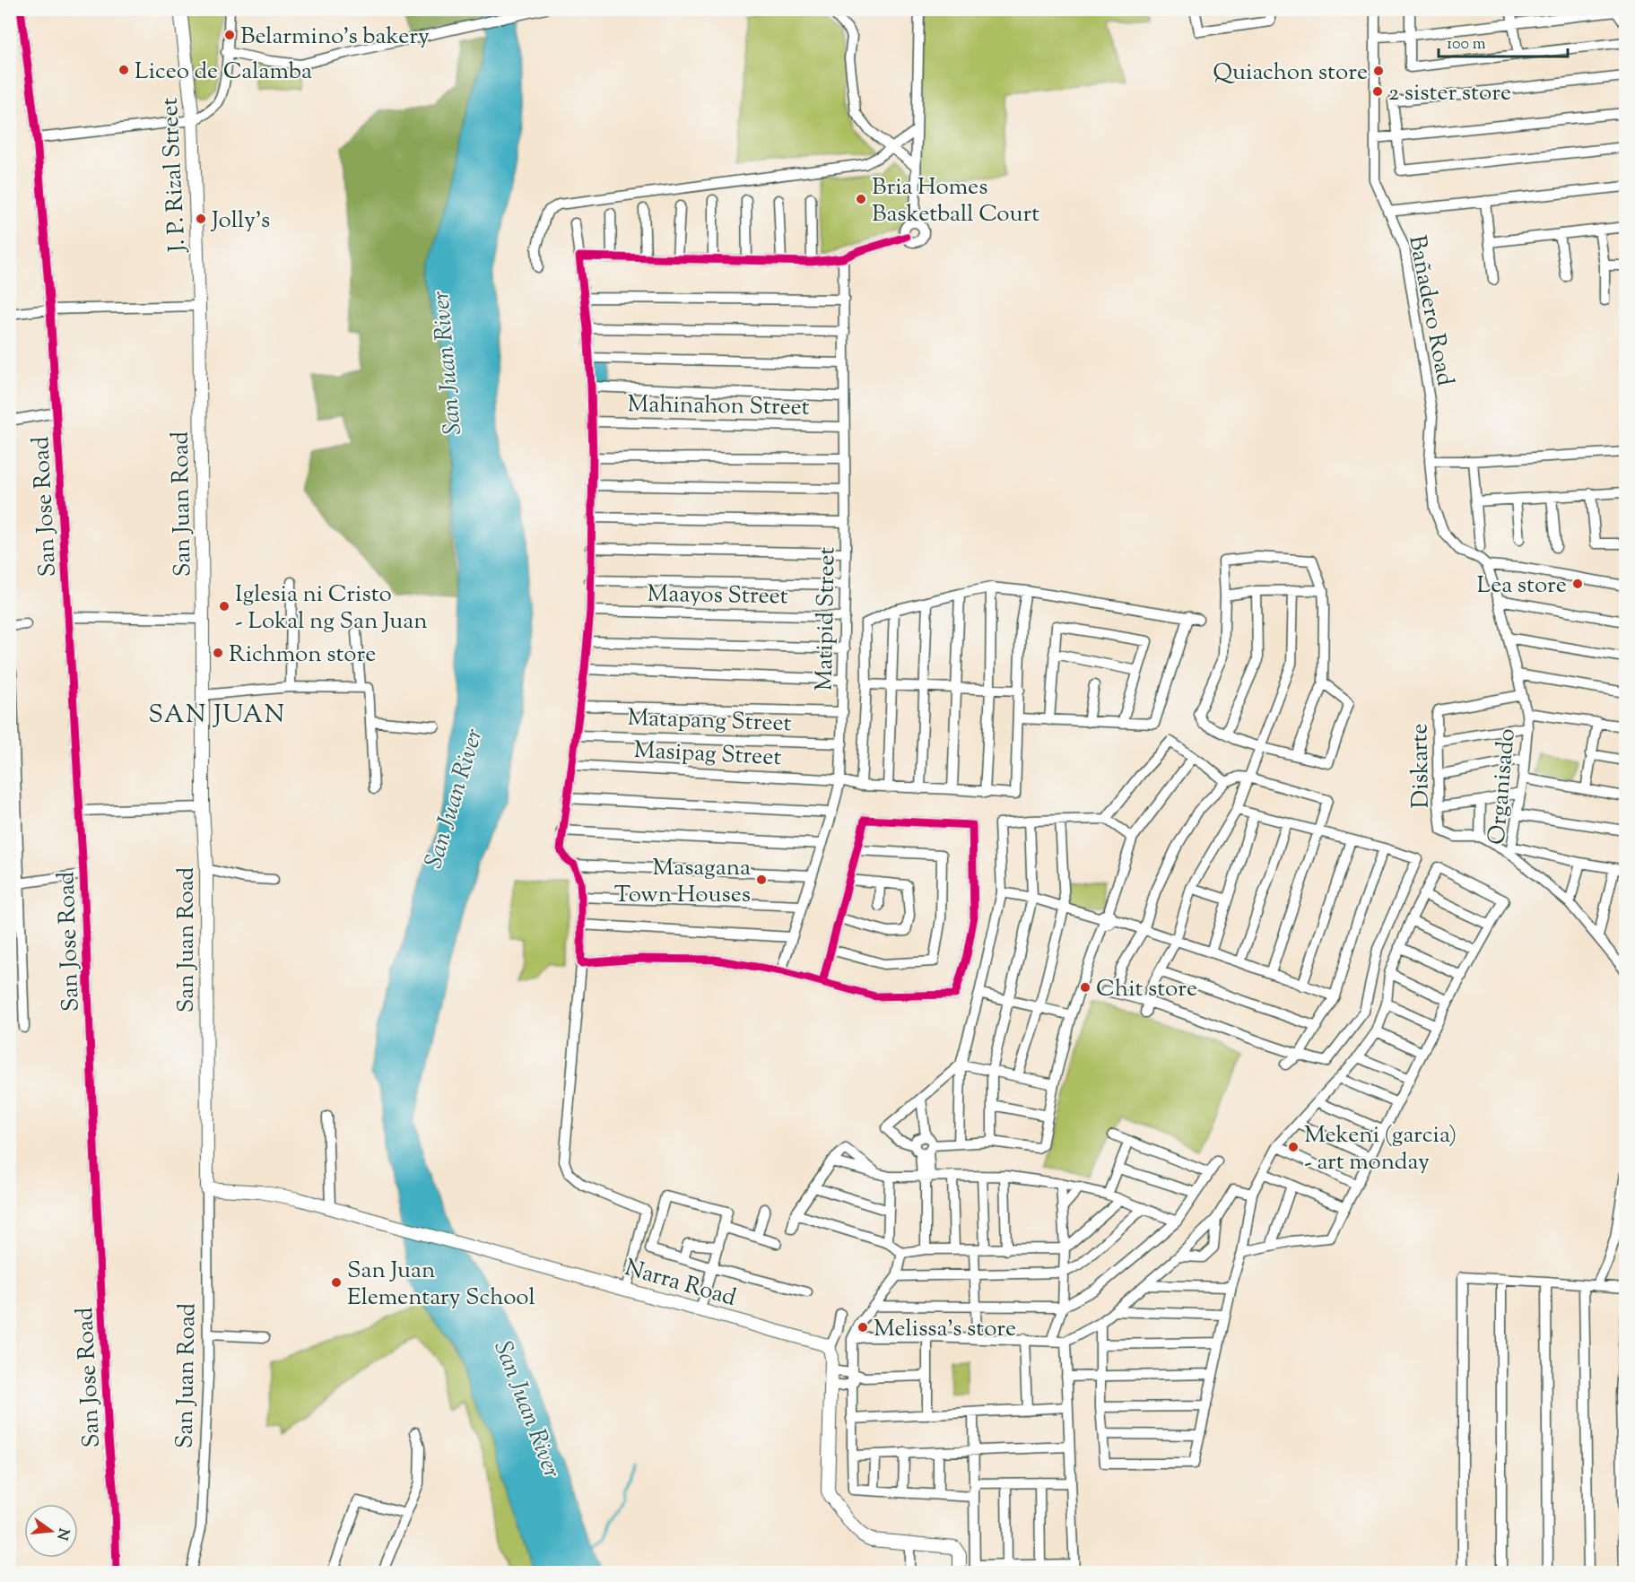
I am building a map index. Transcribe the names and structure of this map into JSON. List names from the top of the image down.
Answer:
{
  "streets": {
    "main road": ["J. P. Rizal Street", "San Juan Road", "Narra Road"],
    "street": [
      "Bañadero Road",
      "Mahinahon Street",
      "San Jose Road",
      "Maayos Street",
      "Matipid Street",
      "Matapang Street",
      "Masipag Street",
      "Diskarte",
      "Organisado"
    ]
  },
  "crossings": [
    ["J. P. Rizal Street", "San Juan Road"],
    ["Bañadero Road", "Organisado"],
    ["Mahinahon Street", "Matipid Street"],
    ["San Juan Road", "Narra Road"],
    ["Maayos Street", "Matipid Street"],
    ["Matipid Street", "Matapang Street"],
    ["Matipid Street", "Masipag Street"],
    ["Diskarte", "Organisado"]
  ],
  "districts": ["SAN JUAN"],
  "water": ["San Juan River"],
  "places": [
    "Belarmino's bakery",
    "Liceo de Calamba",
    "Quiachon store",
    "2 sister store",
    "Bria Homes Basketball Court",
    "Jolly's",
    "Lea store",
    "Iglesia ni Cristo - Lokal ng San Juan",
    "Richmon store",
    "Masagana Town Houses",
    "Chit store",
    "Mekeni (garcia) - art monday",
    "San Juan Elementary School",
    "Melissa's store"
  ],
  "scale_bar": "100 m",
  "north": "right"
}
